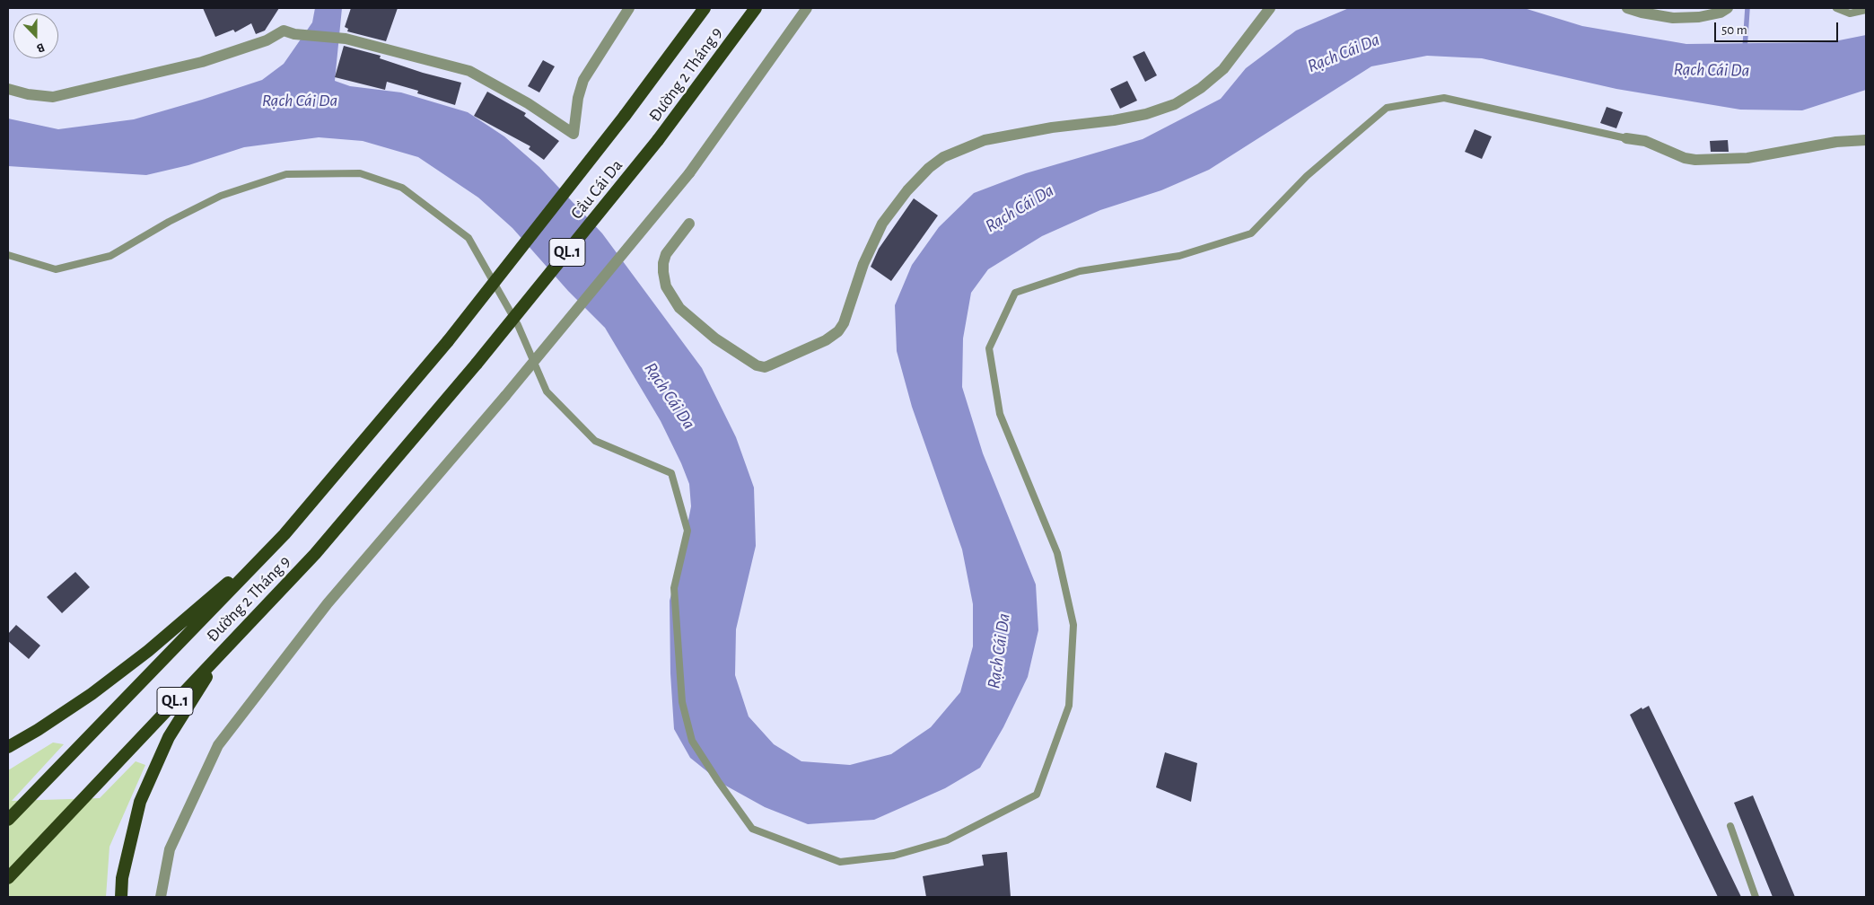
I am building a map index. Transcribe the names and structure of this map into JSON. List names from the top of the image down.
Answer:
{
  "streets": {
    "highway": ["Đường 2 Tháng 9", "Cầu Cái Da", "QL.1"]
  },
  "crossings": [
    ["Đường 2 Tháng 9", "Cầu Cái Da"]
  ],
  "water": ["Rạch Cái Da"],
  "scale_bar": "50 m",
  "north": "bottom"
}
